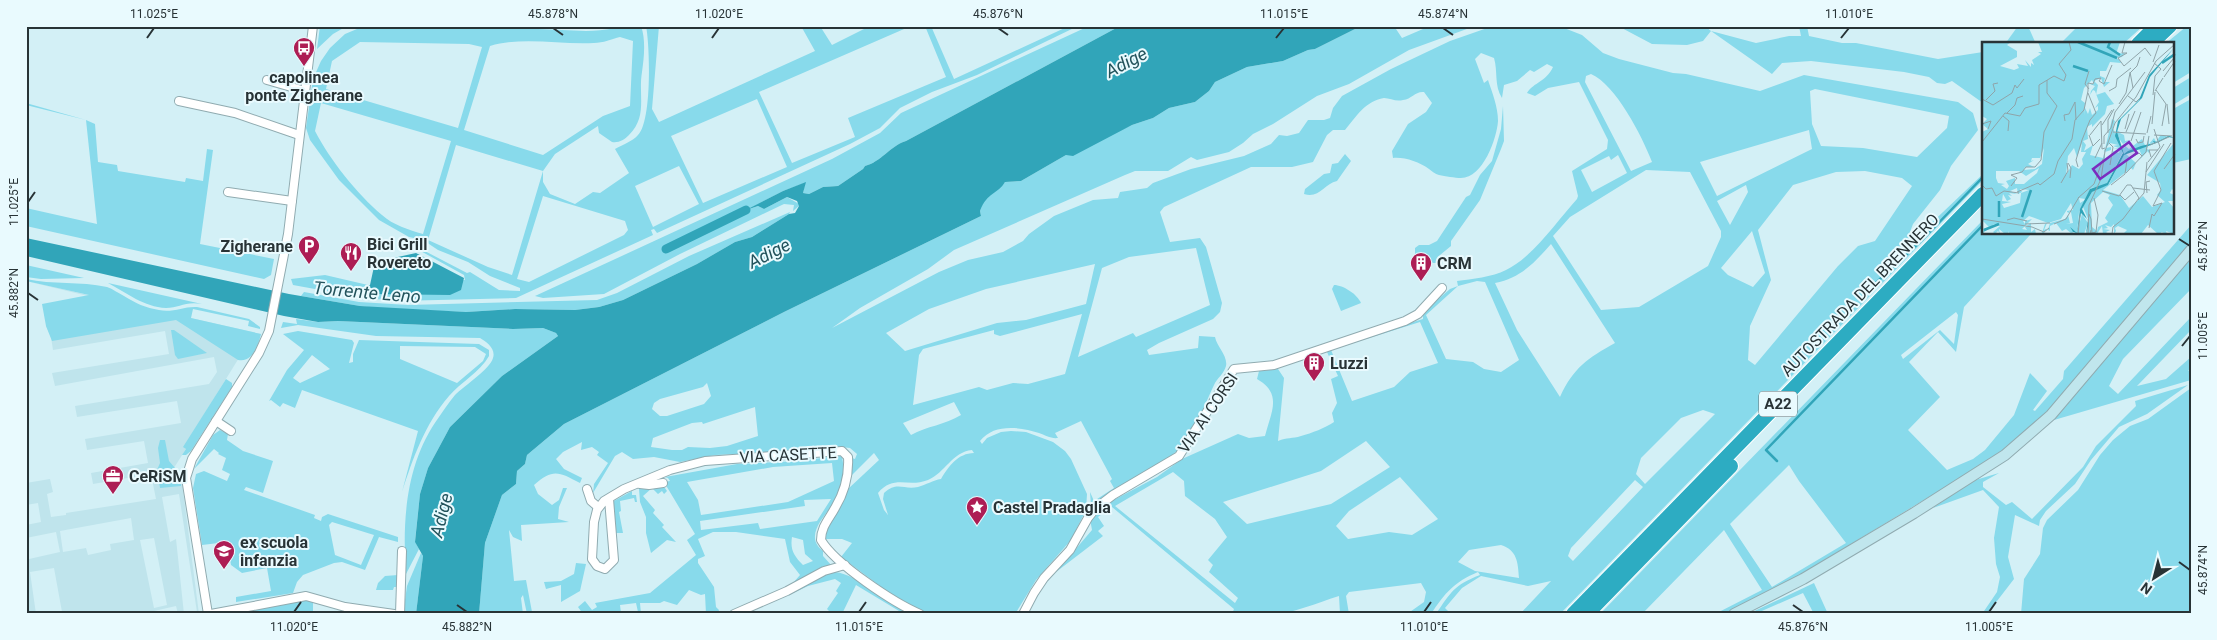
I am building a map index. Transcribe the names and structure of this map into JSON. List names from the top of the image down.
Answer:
{
  "streets": {
    "highway": ["AUTOSTRADA DEL BRENNERO", "A22"],
    "street": ["VIA AI CORSI", "VIA CASETTE"]
  },
  "water": ["Adige", "Torrente Leno"],
  "places": {
    "bus stop": ["capolinea ponte Zigherane"],
    "parking": ["Zigherane"],
    "restaurant": ["Bici Grill Rovereto"],
    "building": ["CRM", "Luzzi"],
    "office": ["CeRiSM"],
    "place": ["Castel Pradaglia"],
    "school or university": ["ex scuola infanzia"]
  },
  "north": "bottom left",
  "coordinates": [
    "11.025°E",
    "45.878°N",
    "11.020°E",
    "45.876°N",
    "11.015°E",
    "45.874°N",
    "11.010°E",
    "45.872°N",
    "45.882°N",
    "11.005°E"
  ]
}
